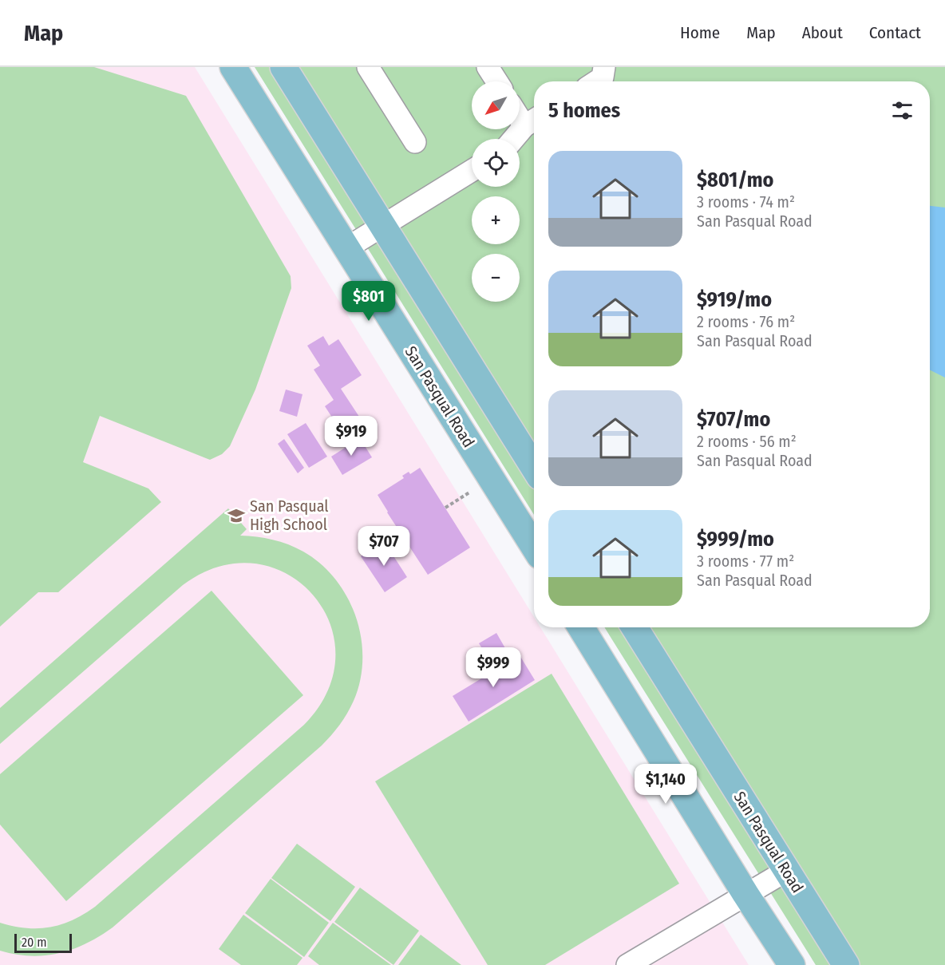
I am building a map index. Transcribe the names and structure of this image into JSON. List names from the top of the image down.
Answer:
{
  "streets": {
    "main road": ["San Pasqual Road"]
  },
  "places": {
    "school or university": ["San Pasqual High School"]
  },
  "scale_bar": "20 m",
  "north": "bottom left",
  "page": {
    "header": "Map",
    "nav": [
      "Home",
      "Map",
      "About",
      "Contact"
    ],
    "map_buttons": ["+", "−"],
    "heading": "5 homes",
    "list": [
      {
        "name": "$801/mo",
        "note": "3 rooms · 74 m² · San Pasqual Road"
      },
      {
        "name": "$919/mo",
        "note": "2 rooms · 76 m² · San Pasqual Road"
      },
      {
        "name": "$707/mo",
        "note": "2 rooms · 56 m² · San Pasqual Road"
      },
      {
        "name": "$999/mo",
        "note": "3 rooms · 77 m² · San Pasqual Road"
      }
    ],
    "price": [
      "$801",
      "$919",
      "$707",
      "$999",
      "$1,140"
    ],
    "scale": "20 m"
  }
}
